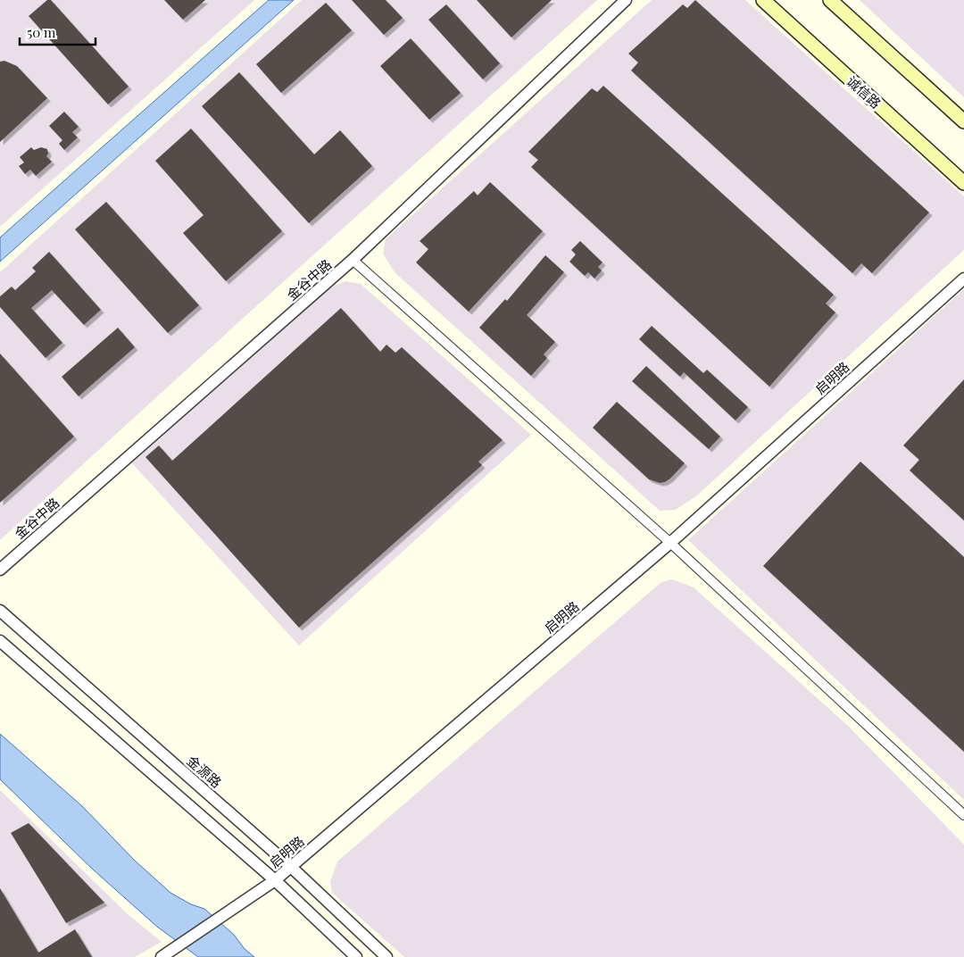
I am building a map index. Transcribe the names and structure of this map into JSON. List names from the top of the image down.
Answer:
{
  "streets": {
    "main road": ["诚信路"],
    "street": ["金谷中路", "启明路", "金源路"]
  },
  "crossings": [
    ["启明路", "金源路"]
  ],
  "scale_bar": "50 m"
}
